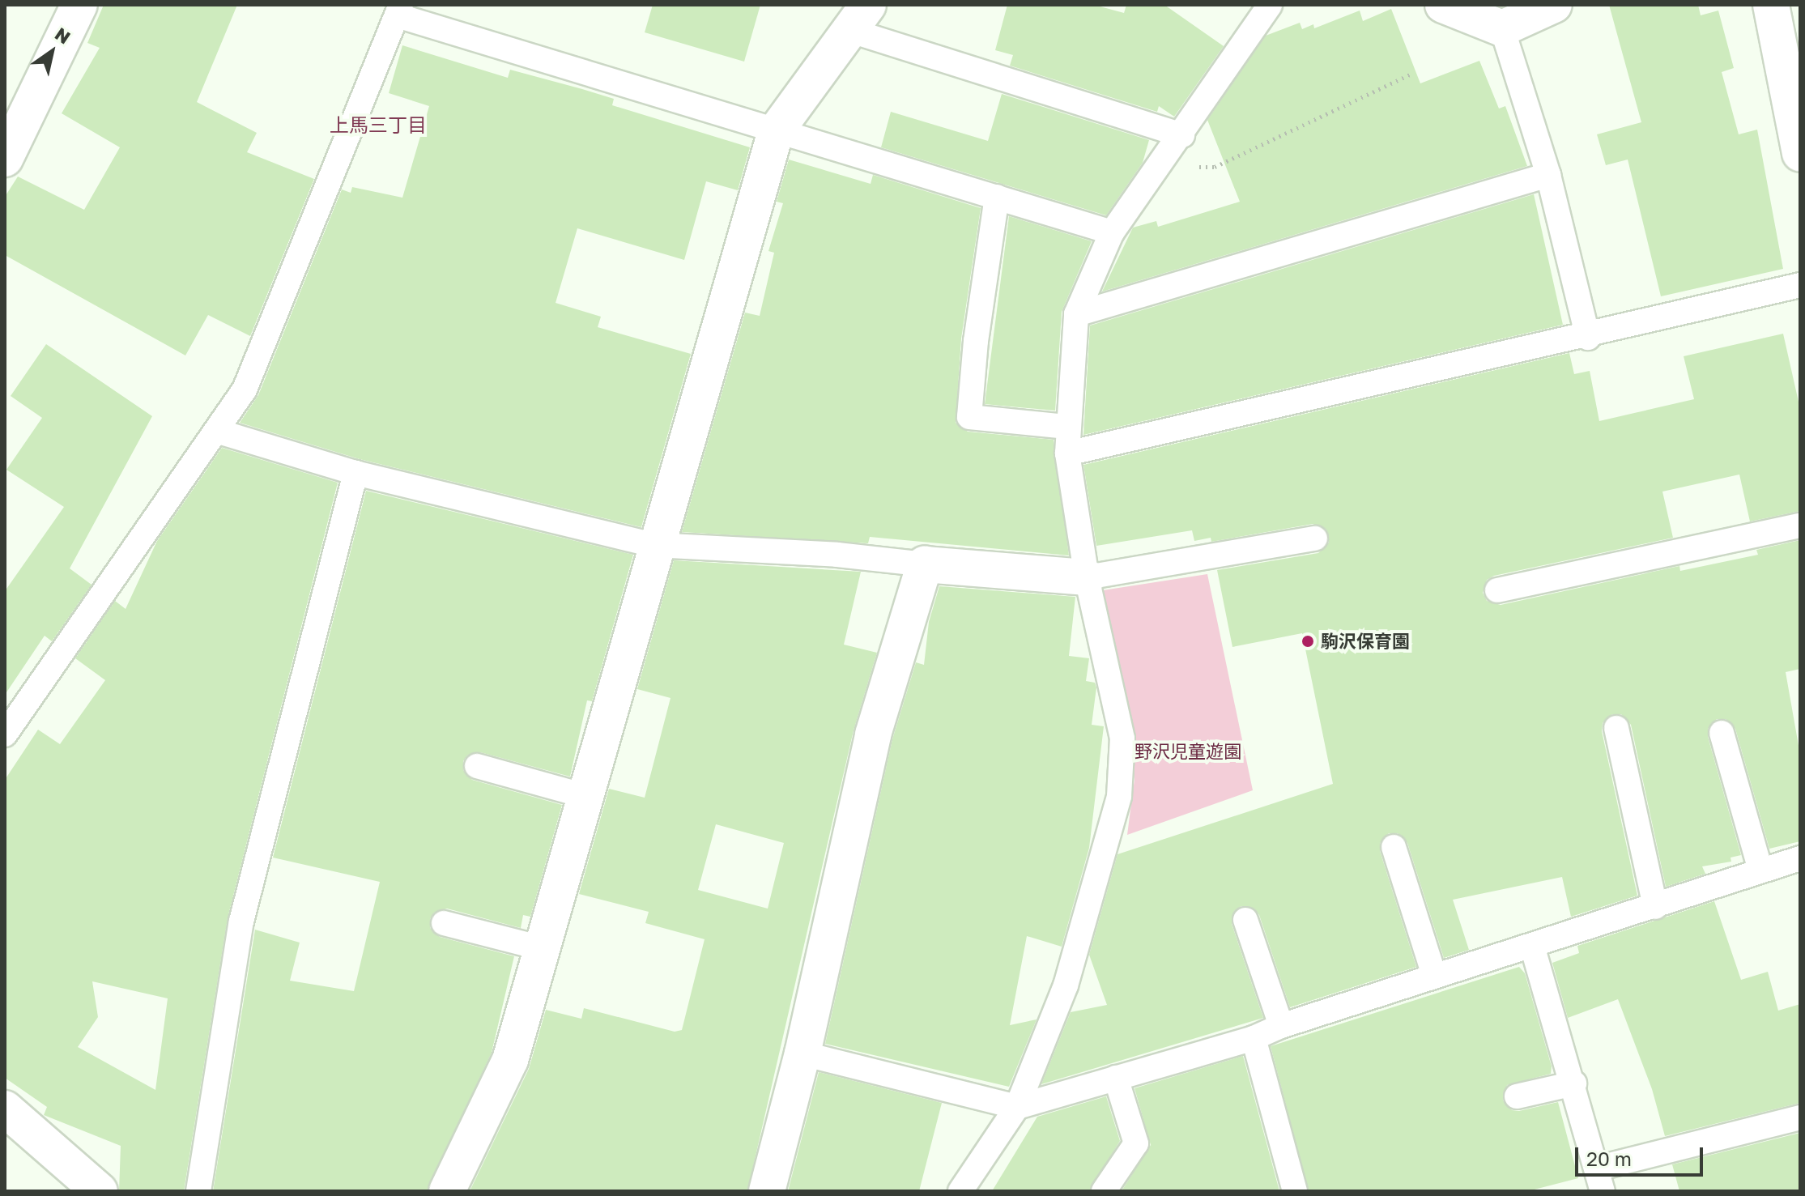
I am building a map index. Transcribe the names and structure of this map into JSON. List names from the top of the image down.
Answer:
{
  "districts": ["上馬三丁目"],
  "parks": ["野沢児童遊園"],
  "places": ["駒沢保育園"],
  "scale_bar": "20 m",
  "north": "top right"
}
